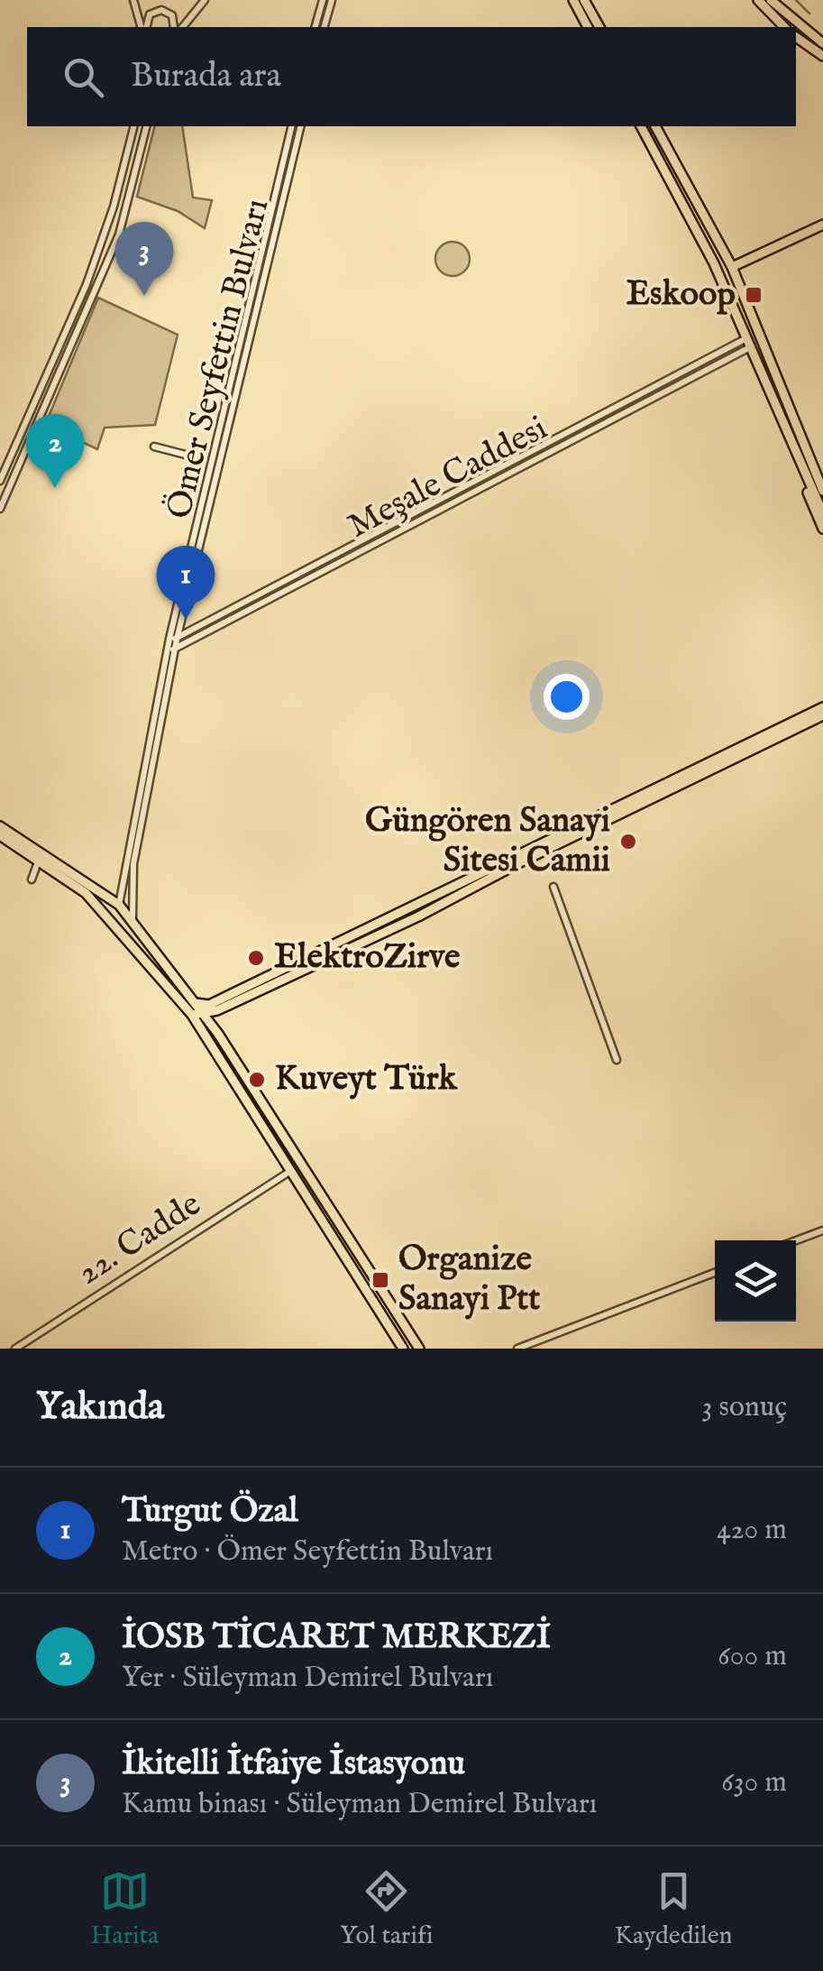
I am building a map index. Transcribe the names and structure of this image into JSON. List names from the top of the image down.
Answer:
{
  "streets": {
    "street": ["Ömer Seyfettin Bulvarı", "Meşale Caddesi", "22. Cadde"]
  },
  "crossings": [
    ["Ömer Seyfettin Bulvarı", "Meşale Caddesi"]
  ],
  "places": {
    "transit": ["Eskoop", "Organize Sanayi Ptt"],
    "other": ["Güngören Sanayi Sitesi Camii", "ElektroZirve", "Kuveyt Türk"]
  },
  "page": {
    "search": "Burada ara",
    "pins": ["3", "2", "1"],
    "heading": ["Yakında", "3 sonuç"],
    "list": [
      {
        "mark": "1",
        "name": "Turgut Özal",
        "note": "Metro · Ömer Seyfettin Bulvarı",
        "value": "420 m"
      },
      {
        "mark": "2",
        "name": "İOSB TİCARET MERKEZİ",
        "note": "Yer · Süleyman Demirel Bulvarı",
        "value": "600 m"
      },
      {
        "mark": "3",
        "name": "İkitelli İtfaiye İstasyonu",
        "note": "Kamu binası · Süleyman Demirel Bulvarı",
        "value": "630 m"
      }
    ],
    "nav": ["Harita", "Yol tarifi", "Kaydedilen"]
  }
}
